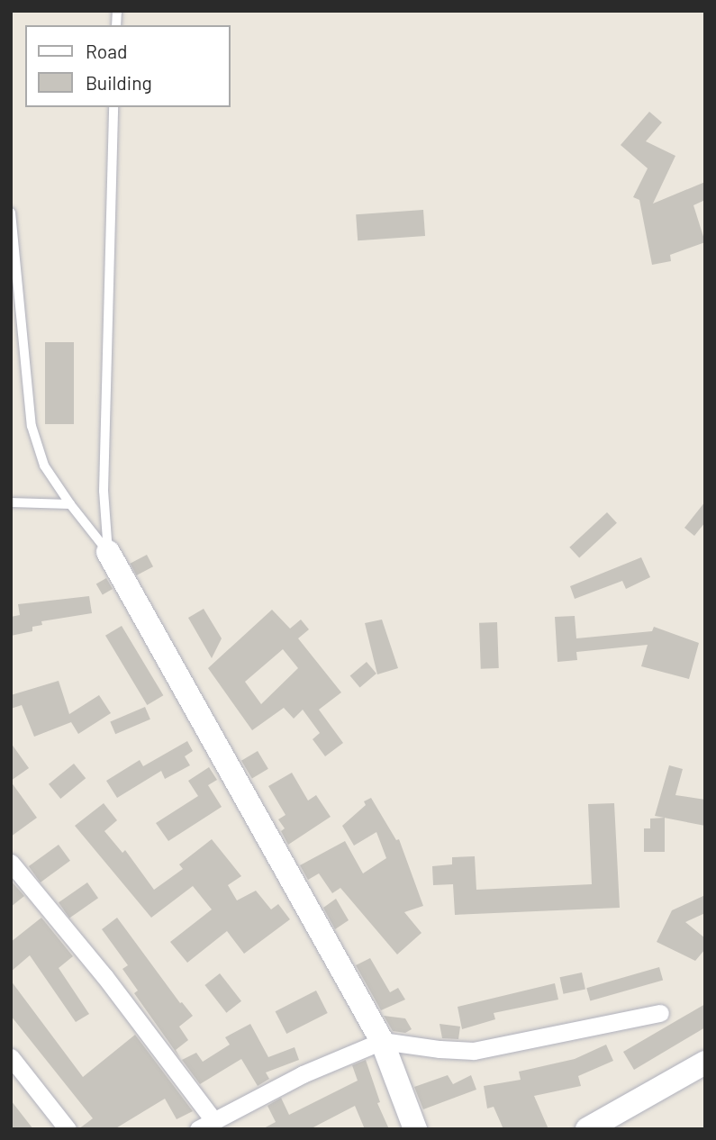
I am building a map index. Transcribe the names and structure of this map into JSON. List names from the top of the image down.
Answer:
{
  "legend": ["Road", "Building"]
}
